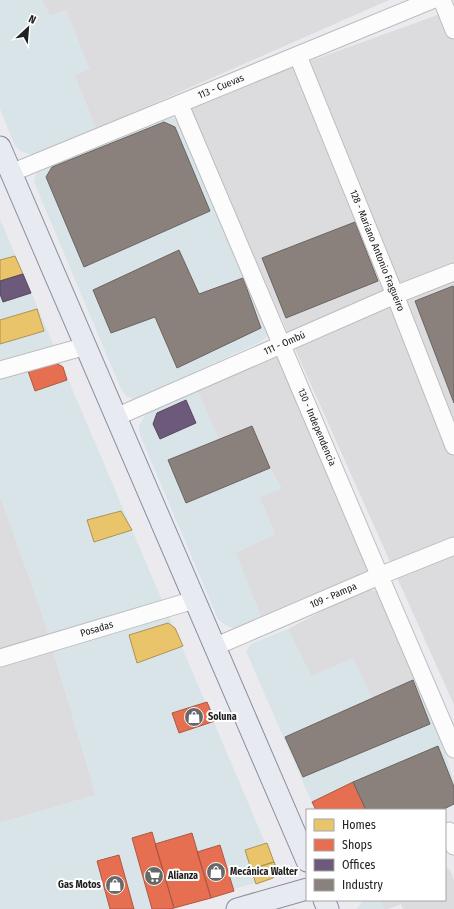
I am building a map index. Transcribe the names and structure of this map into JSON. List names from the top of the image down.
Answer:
{
  "streets": {
    "street": [
      "113 - Cuevas",
      "128 - Mariano Antonio Fragueiro",
      "111 - Ombú",
      "130 - Independencia",
      "109 - Pampa",
      "Posadas"
    ]
  },
  "crossings": [
    ["113 - Cuevas", "128 - Mariano Antonio Fragueiro"],
    ["113 - Cuevas", "130 - Independencia"],
    ["128 - Mariano Antonio Fragueiro", "111 - Ombú"],
    ["111 - Ombú", "130 - Independencia"],
    ["130 - Independencia", "109 - Pampa"]
  ],
  "places": {
    "shop": ["Soluna", "Mecánica Walter", "Gas Motos"],
    "supermarket": ["Alianza"]
  },
  "legend": [
    "Homes",
    "Shops",
    "Offices",
    "Industry"
  ],
  "north": "top right"
}
